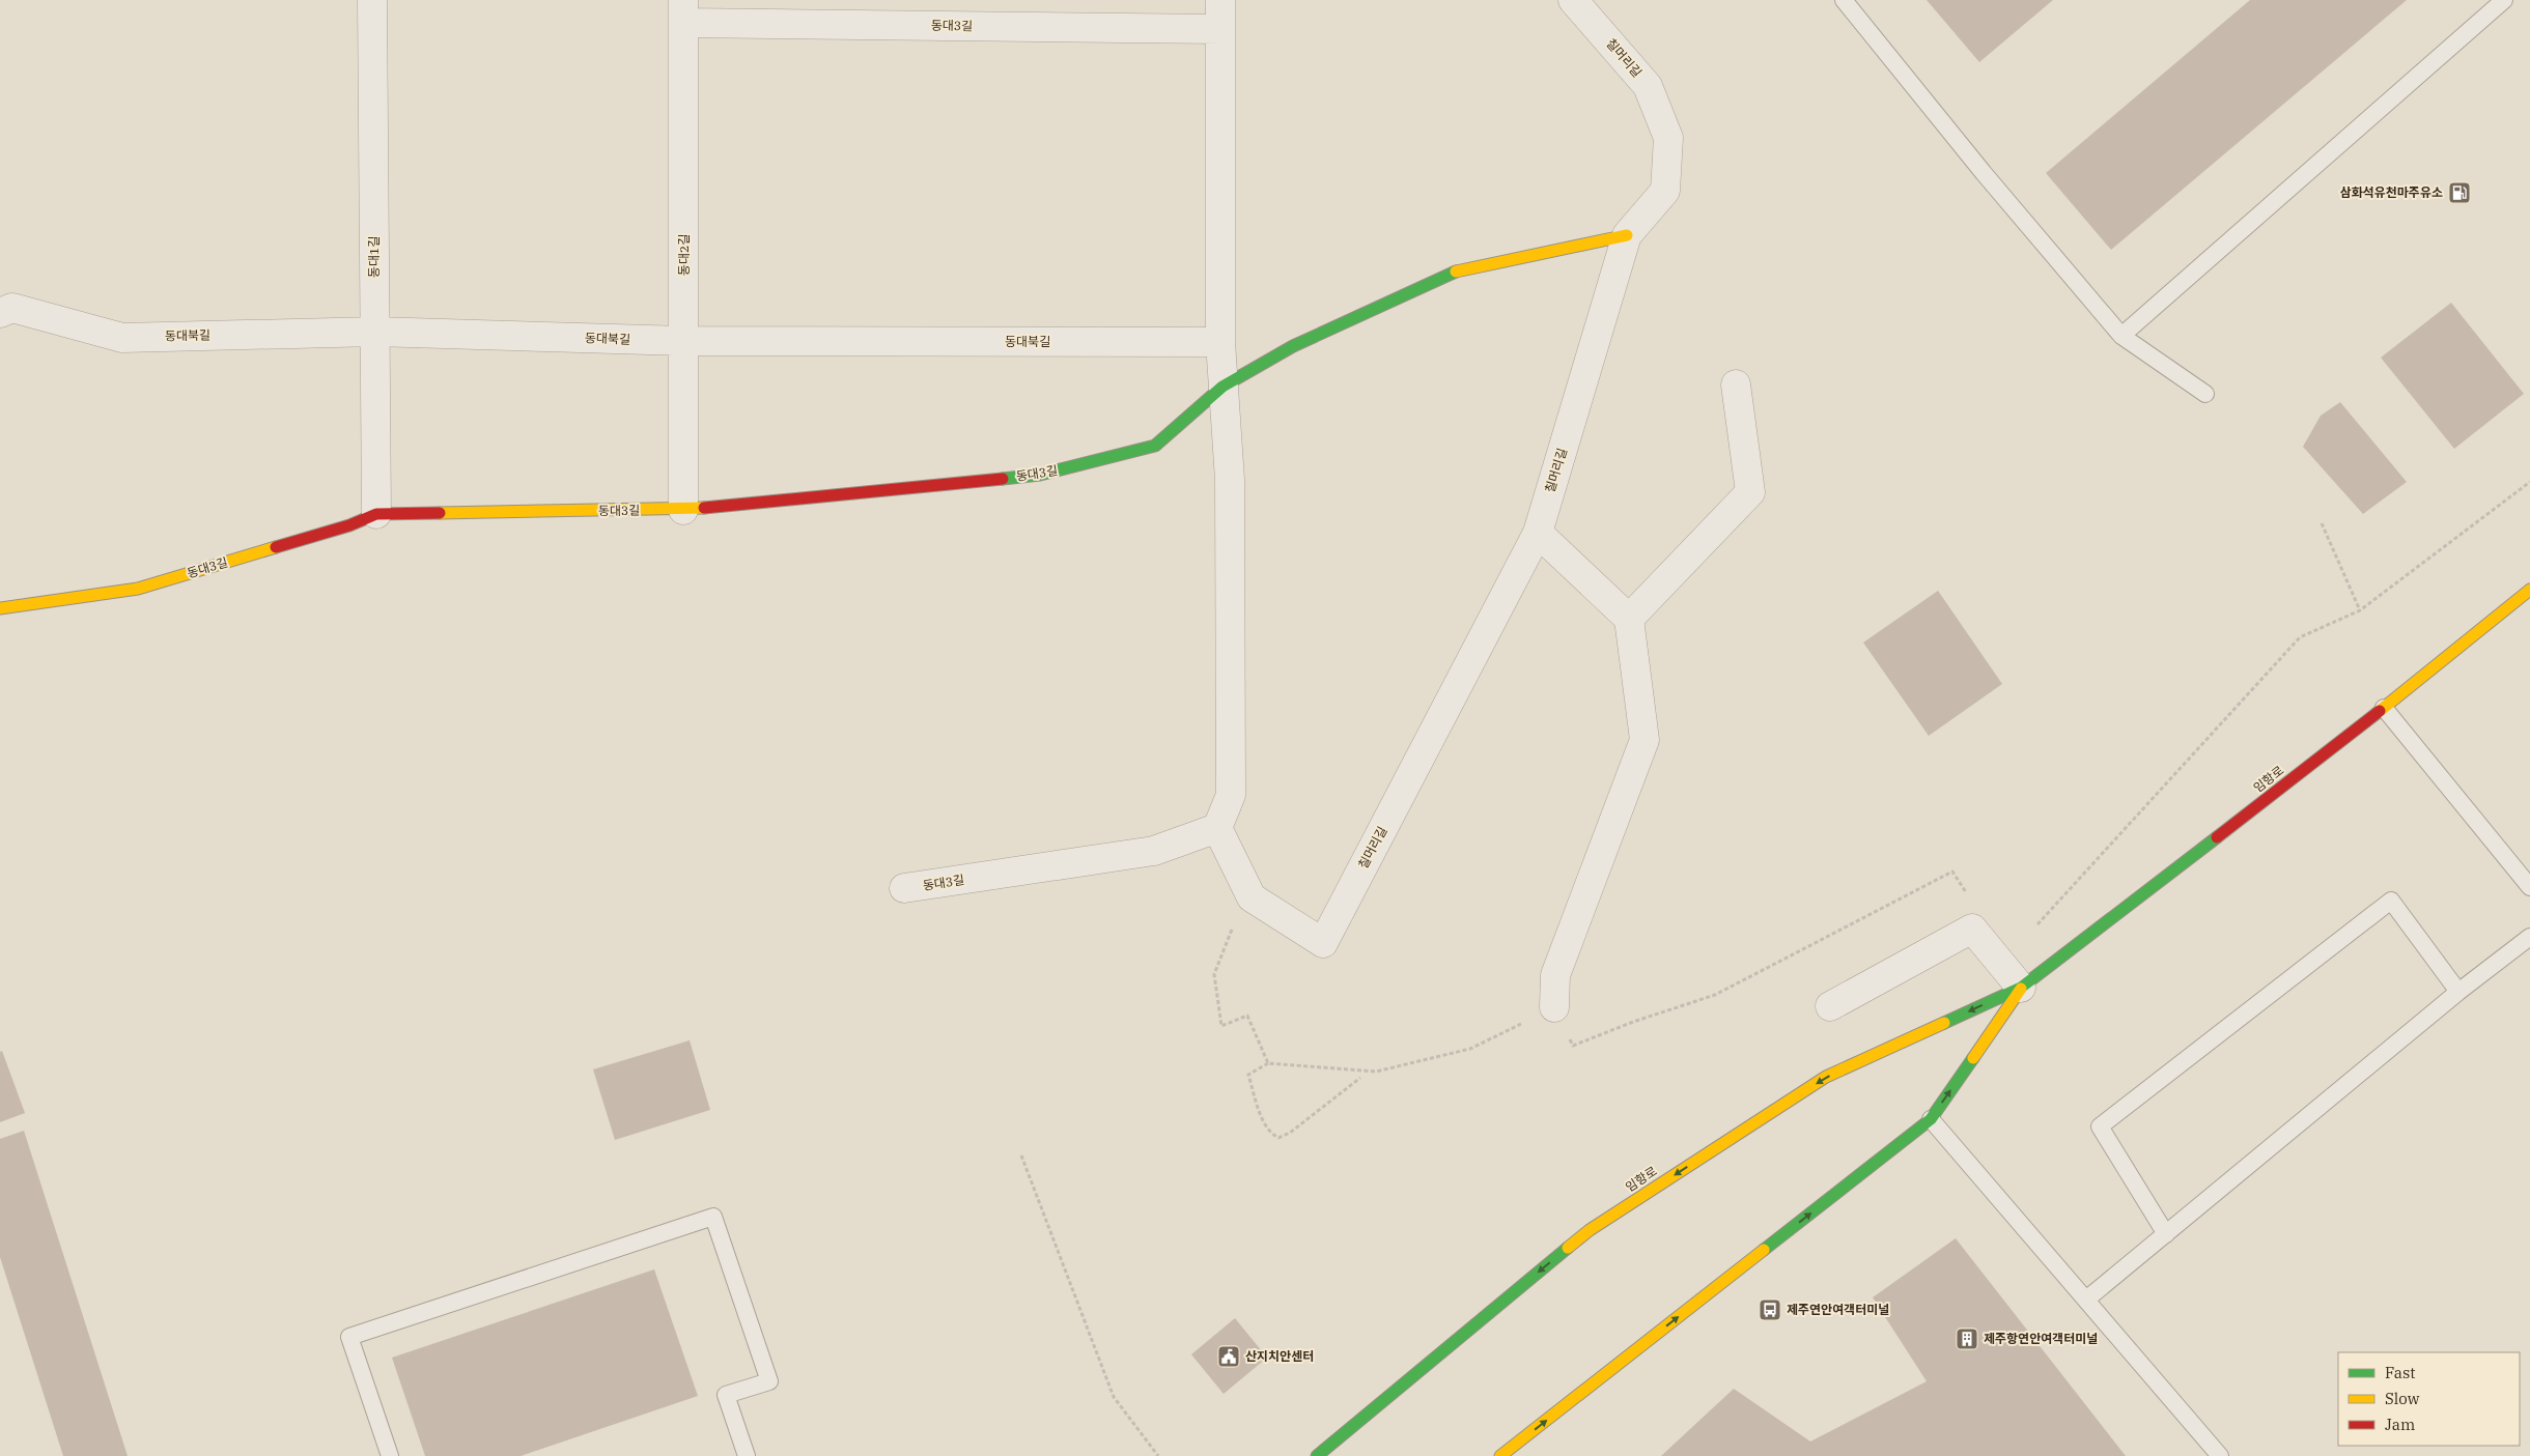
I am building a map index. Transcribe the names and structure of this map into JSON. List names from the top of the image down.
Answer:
{
  "streets": {
    "main road": ["동대3길", "임항로"],
    "street": [
      "칠머리길",
      "동대2길",
      "동대1길",
      "동대북길"
    ]
  },
  "crossings": [
    ["동대3길", "칠머리길"],
    ["동대3길", "동대2길"],
    ["동대3길", "동대1길"],
    ["동대2길", "동대북길"],
    ["동대1길", "동대북길"]
  ],
  "places": {
    "fuel station": ["삼화석유천마주유소"],
    "bus stop": ["제주연안여객터미널"],
    "building": ["제주항연안여객터미널"],
    "public building": ["산지치안센터"]
  },
  "legend": ["Fast", "Slow", "Jam"]
}
